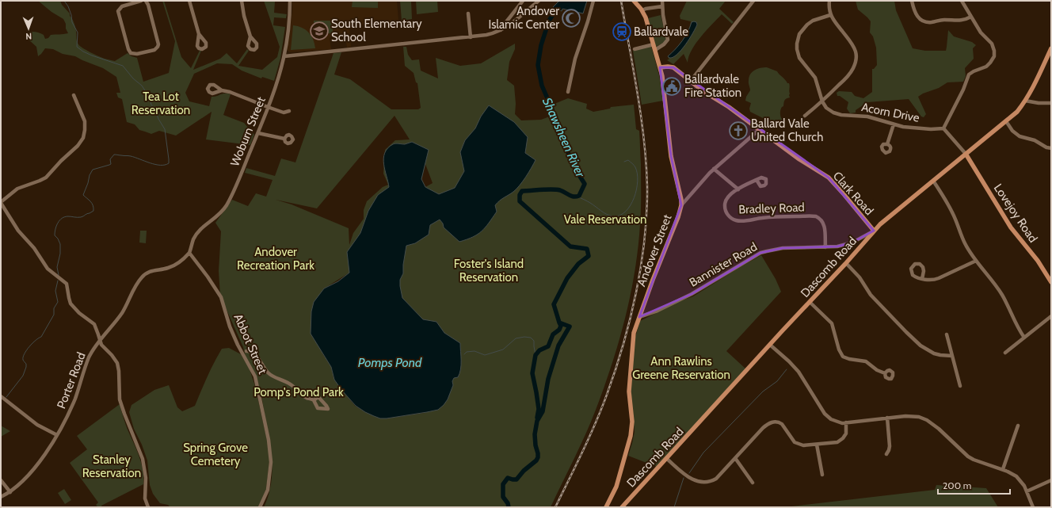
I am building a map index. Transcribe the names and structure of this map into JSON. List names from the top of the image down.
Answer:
{
  "streets": {
    "main road": [
      "Clark Road",
      "Lovejoy Road",
      "Andover Street",
      "Dascomb Road"
    ],
    "street": [
      "Acorn Drive",
      "Woburn Street",
      "Bradley Road",
      "Bannister Road",
      "Abbot Street",
      "Porter Road"
    ]
  },
  "crossings": [
    ["Woburn Street", "Abbot Street"],
    ["Woburn Street", "Porter Road"],
    ["Clark Road", "Andover Street"],
    ["Clark Road", "Bannister Road"],
    ["Clark Road", "Dascomb Road"],
    ["Bradley Road", "Bannister Road"],
    ["Lovejoy Road", "Dascomb Road"],
    ["Andover Street", "Bannister Road"],
    ["Bannister Road", "Dascomb Road"],
    ["Abbot Street", "Porter Road"]
  ],
  "water": ["Shawsheen River", "Pomps Pond"],
  "parks": [
    "Tea Lot Reservation",
    "Vale Reservation",
    "Andover Recreation Park",
    "Foster's Island Reservation",
    "Ann Rawlins Greene Reservation",
    "Pomp's Pond Park",
    "Spring Grove Cemetery",
    "Stanley Reservation"
  ],
  "places": {
    "mosque": ["Andover Islamic Center"],
    "school or university": ["South Elementary School"],
    "station": ["Ballardvale"],
    "public building": ["Ballardvale Fire Station"],
    "church": ["Ballard Vale United Church"]
  },
  "scale_bar": "200 m",
  "north": "bottom"
}
